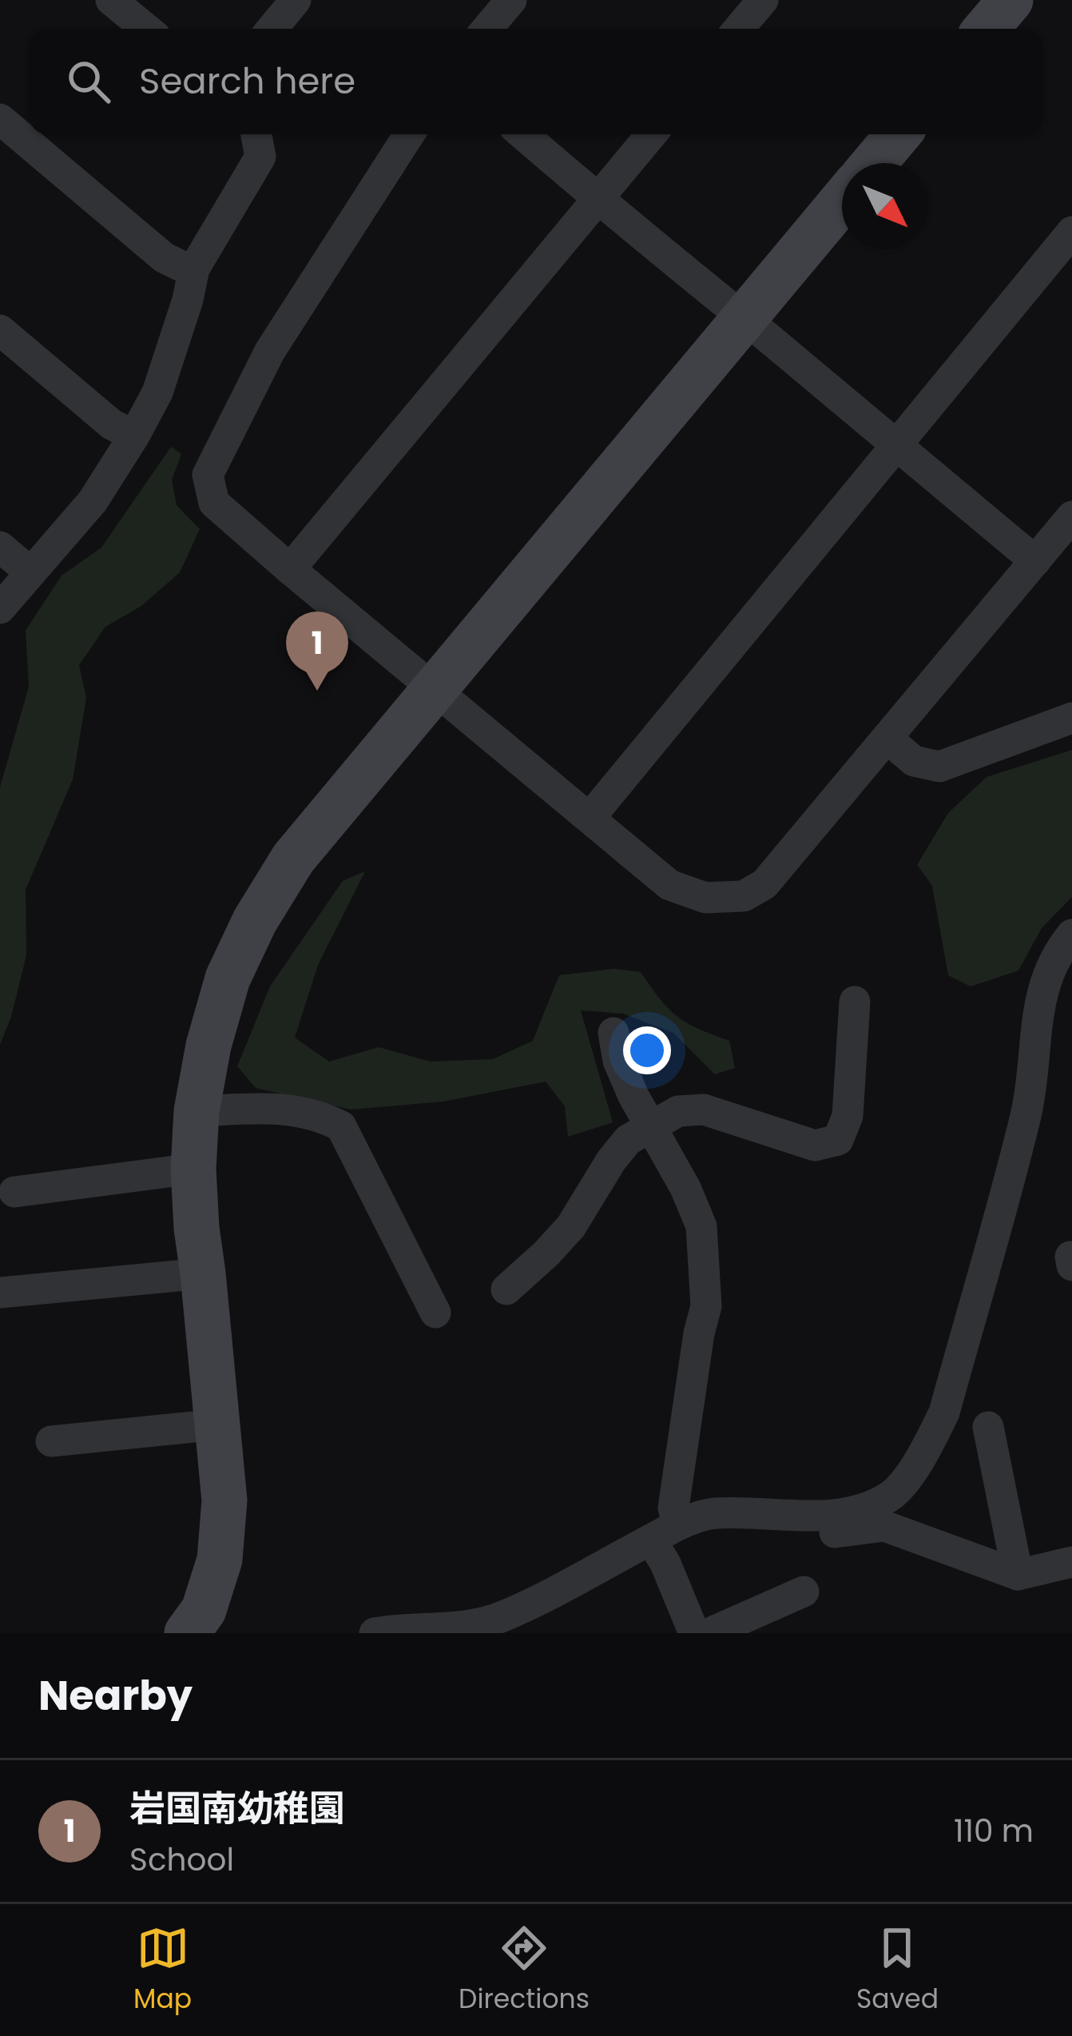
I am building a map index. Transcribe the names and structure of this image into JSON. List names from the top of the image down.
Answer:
{
  "north": "bottom right",
  "page": {
    "search": "Search here",
    "pins": "1",
    "heading": "Nearby",
    "list": [
      {
        "mark": "1",
        "name": "岩国南幼稚園",
        "note": "School",
        "value": "110 m"
      }
    ],
    "nav": ["Map", "Directions", "Saved"]
  }
}
